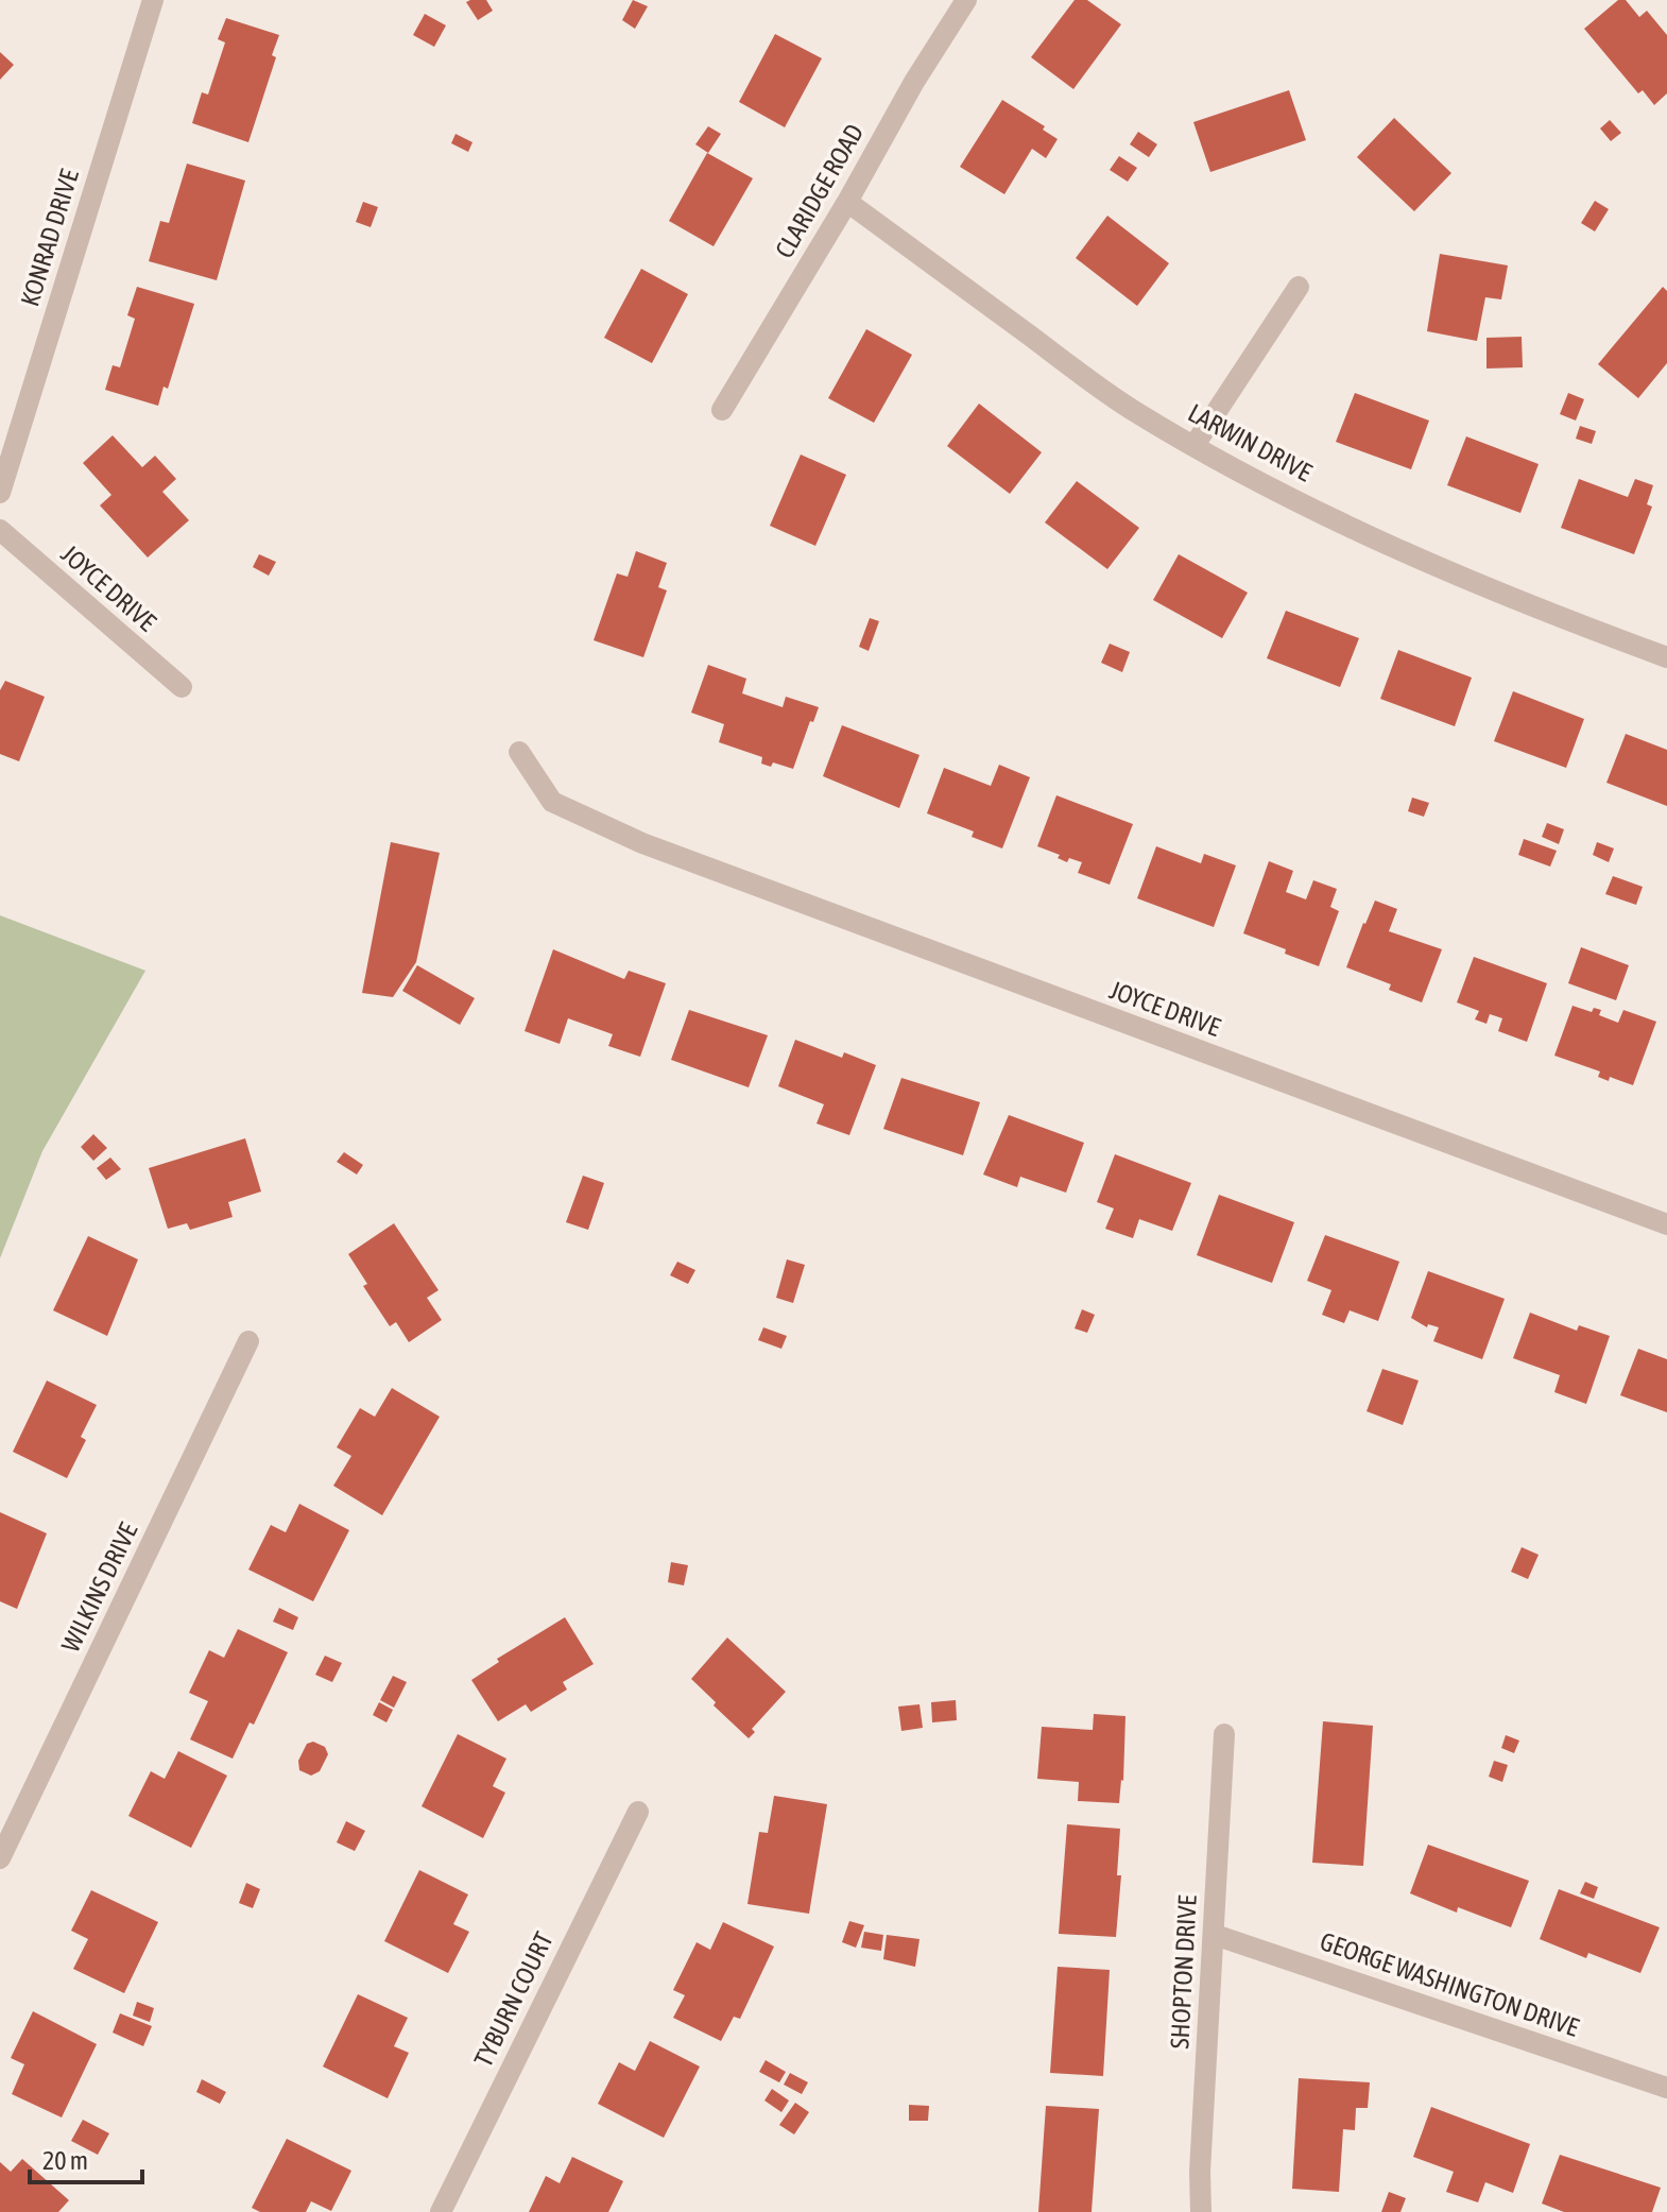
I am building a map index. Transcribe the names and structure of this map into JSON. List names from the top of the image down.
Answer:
{
  "streets": {
    "street": [
      "CLARIDGE ROAD",
      "KONRAD DRIVE",
      "LARWIN DRIVE",
      "JOYCE DRIVE",
      "WILKINS DRIVE",
      "SHOPTON DRIVE",
      "GEORGE WASHINGTON DRIVE",
      "TYBURN COURT"
    ]
  },
  "crossings": [
    ["CLARIDGE ROAD", "LARWIN DRIVE"],
    ["SHOPTON DRIVE", "GEORGE WASHINGTON DRIVE"]
  ],
  "scale_bar": "20 m"
}
